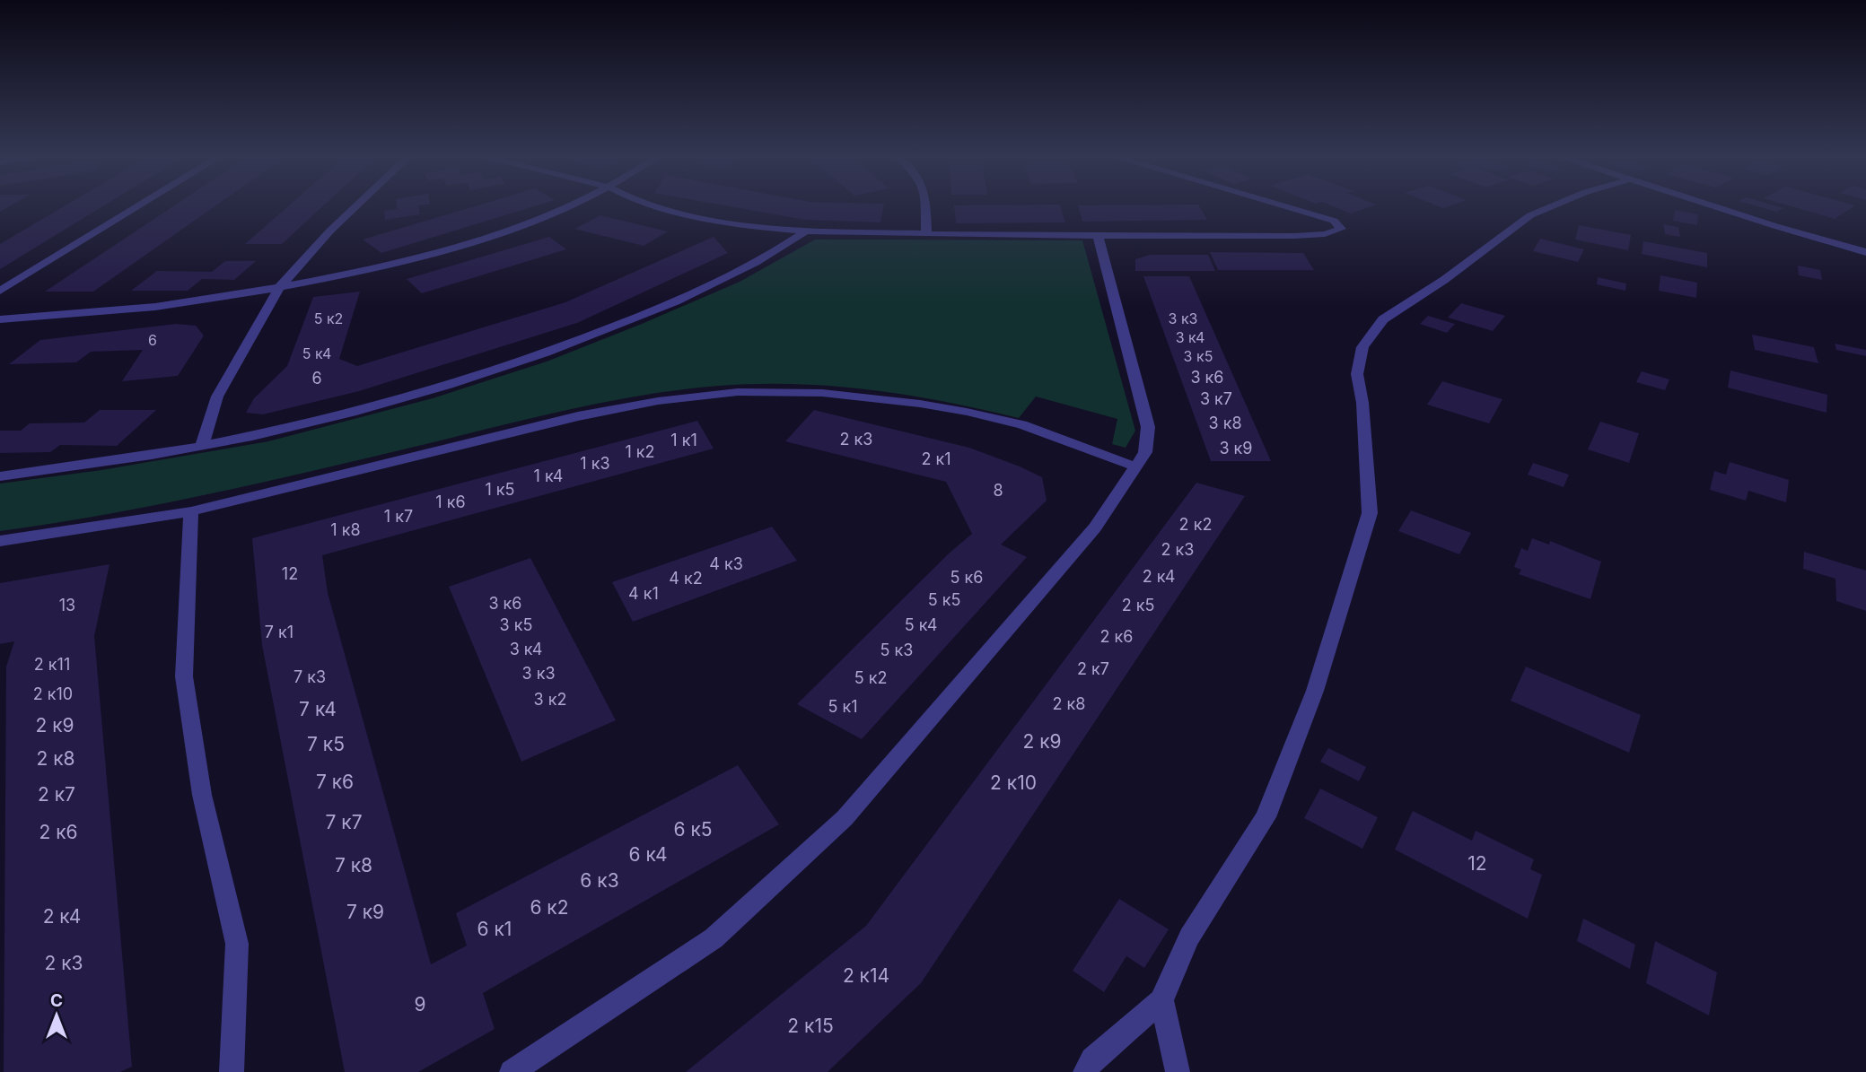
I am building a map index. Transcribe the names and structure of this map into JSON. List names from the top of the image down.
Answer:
{
  "house_numbers": [
    "5 к2",
    "3 к3",
    "3 к4",
    "6",
    "5 к4",
    "3 к5",
    "3 к6",
    "6",
    "3 к7",
    "3 к8",
    "2 к3",
    "1 к1",
    "3 к9",
    "1 к2",
    "2 к1",
    "1 к3",
    "1 к4",
    "1 к5",
    "8",
    "1 к6",
    "1 к7",
    "2 к2",
    "1 к8",
    "2 к3",
    "4 к3",
    "12",
    "2 к4",
    "5 к6",
    "4 к2",
    "4 к1",
    "5 к5",
    "3 к6",
    "13",
    "2 к5",
    "3 к5",
    "5 к4",
    "7 к1",
    "2 к6",
    "3 к4",
    "5 к3",
    "2 к11",
    "2 к7",
    "3 к3",
    "7 к3",
    "5 к2",
    "2 к10",
    "3 к2",
    "2 к8",
    "5 к1",
    "7 к4",
    "2 к9",
    "2 к9",
    "7 к5",
    "2 к8",
    "7 к6",
    "2 к10",
    "2 к7",
    "7 к7",
    "6 к5",
    "2 к6",
    "6 к4",
    "12",
    "7 к8",
    "6 к3",
    "6 к2",
    "7 к9",
    "2 к4",
    "6 к1",
    "2 к3",
    "2 к14",
    "9",
    "2 к15"
  ],
  "north": "top"
}
